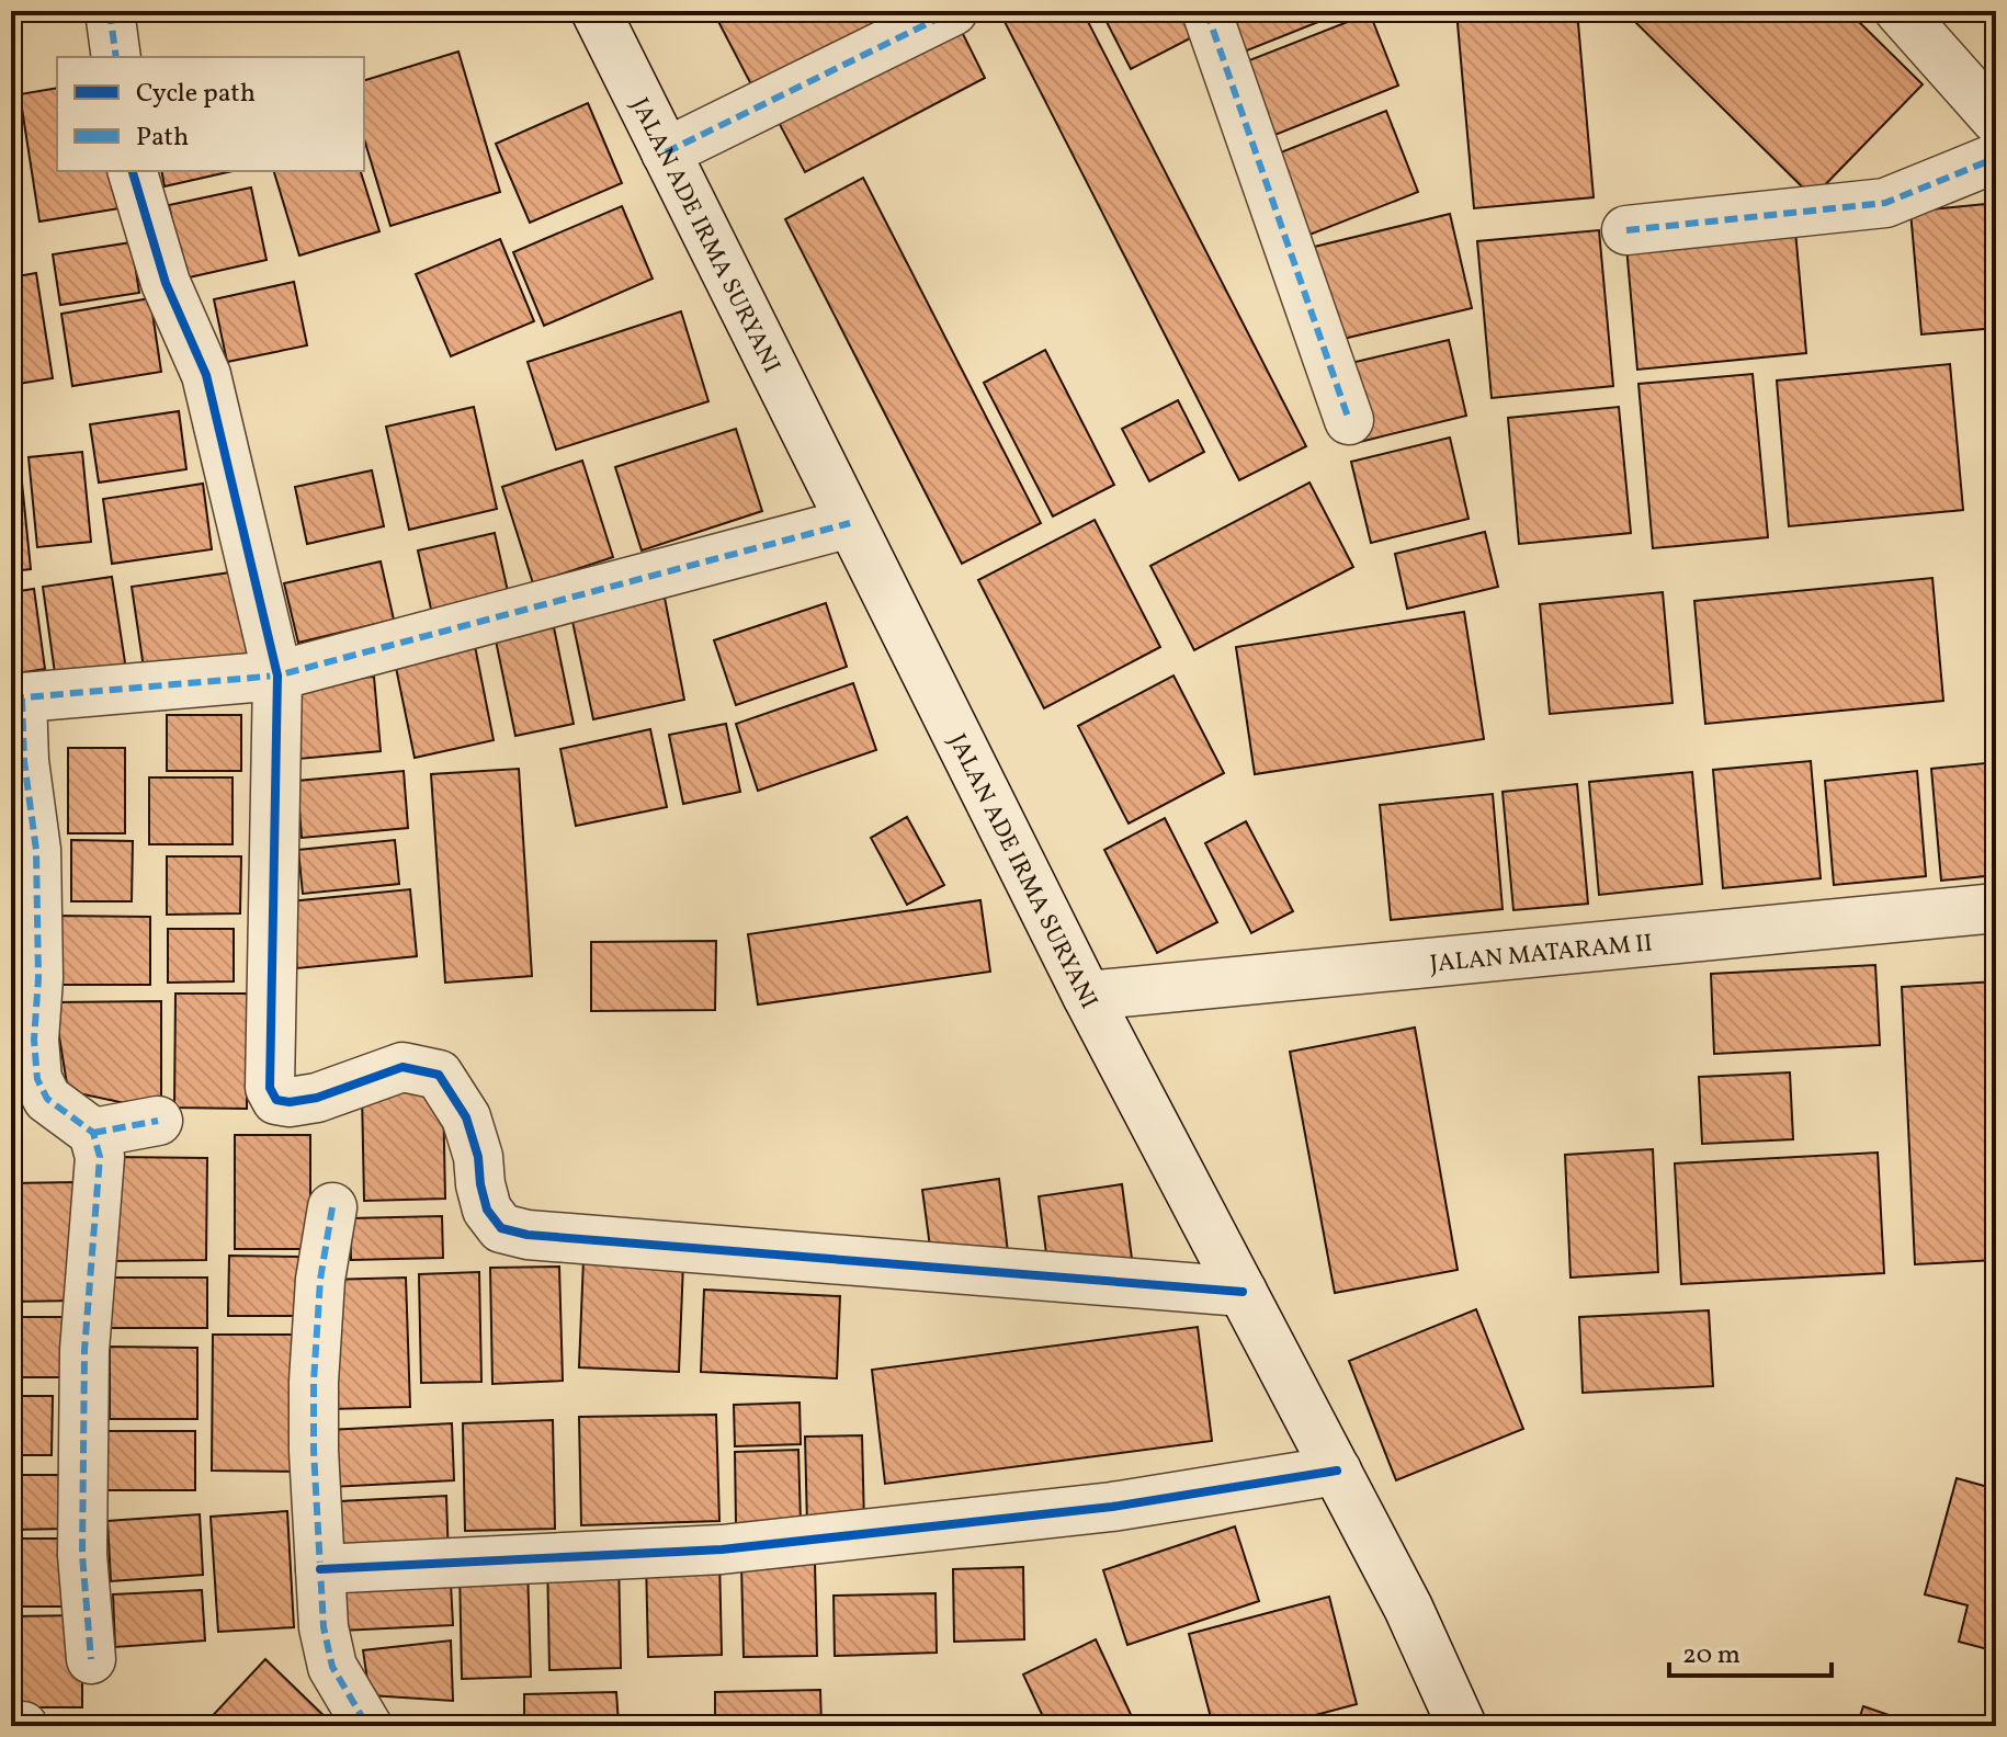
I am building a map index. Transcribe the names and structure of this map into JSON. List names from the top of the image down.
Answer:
{
  "streets": {
    "street": ["JALAN ADE IRMA SURYANI", "JALAN MATARAM II"]
  },
  "crossings": [
    ["JALAN ADE IRMA SURYANI", "JALAN MATARAM II"]
  ],
  "legend": ["Cycle path", "Path"],
  "scale_bar": "20 m"
}
